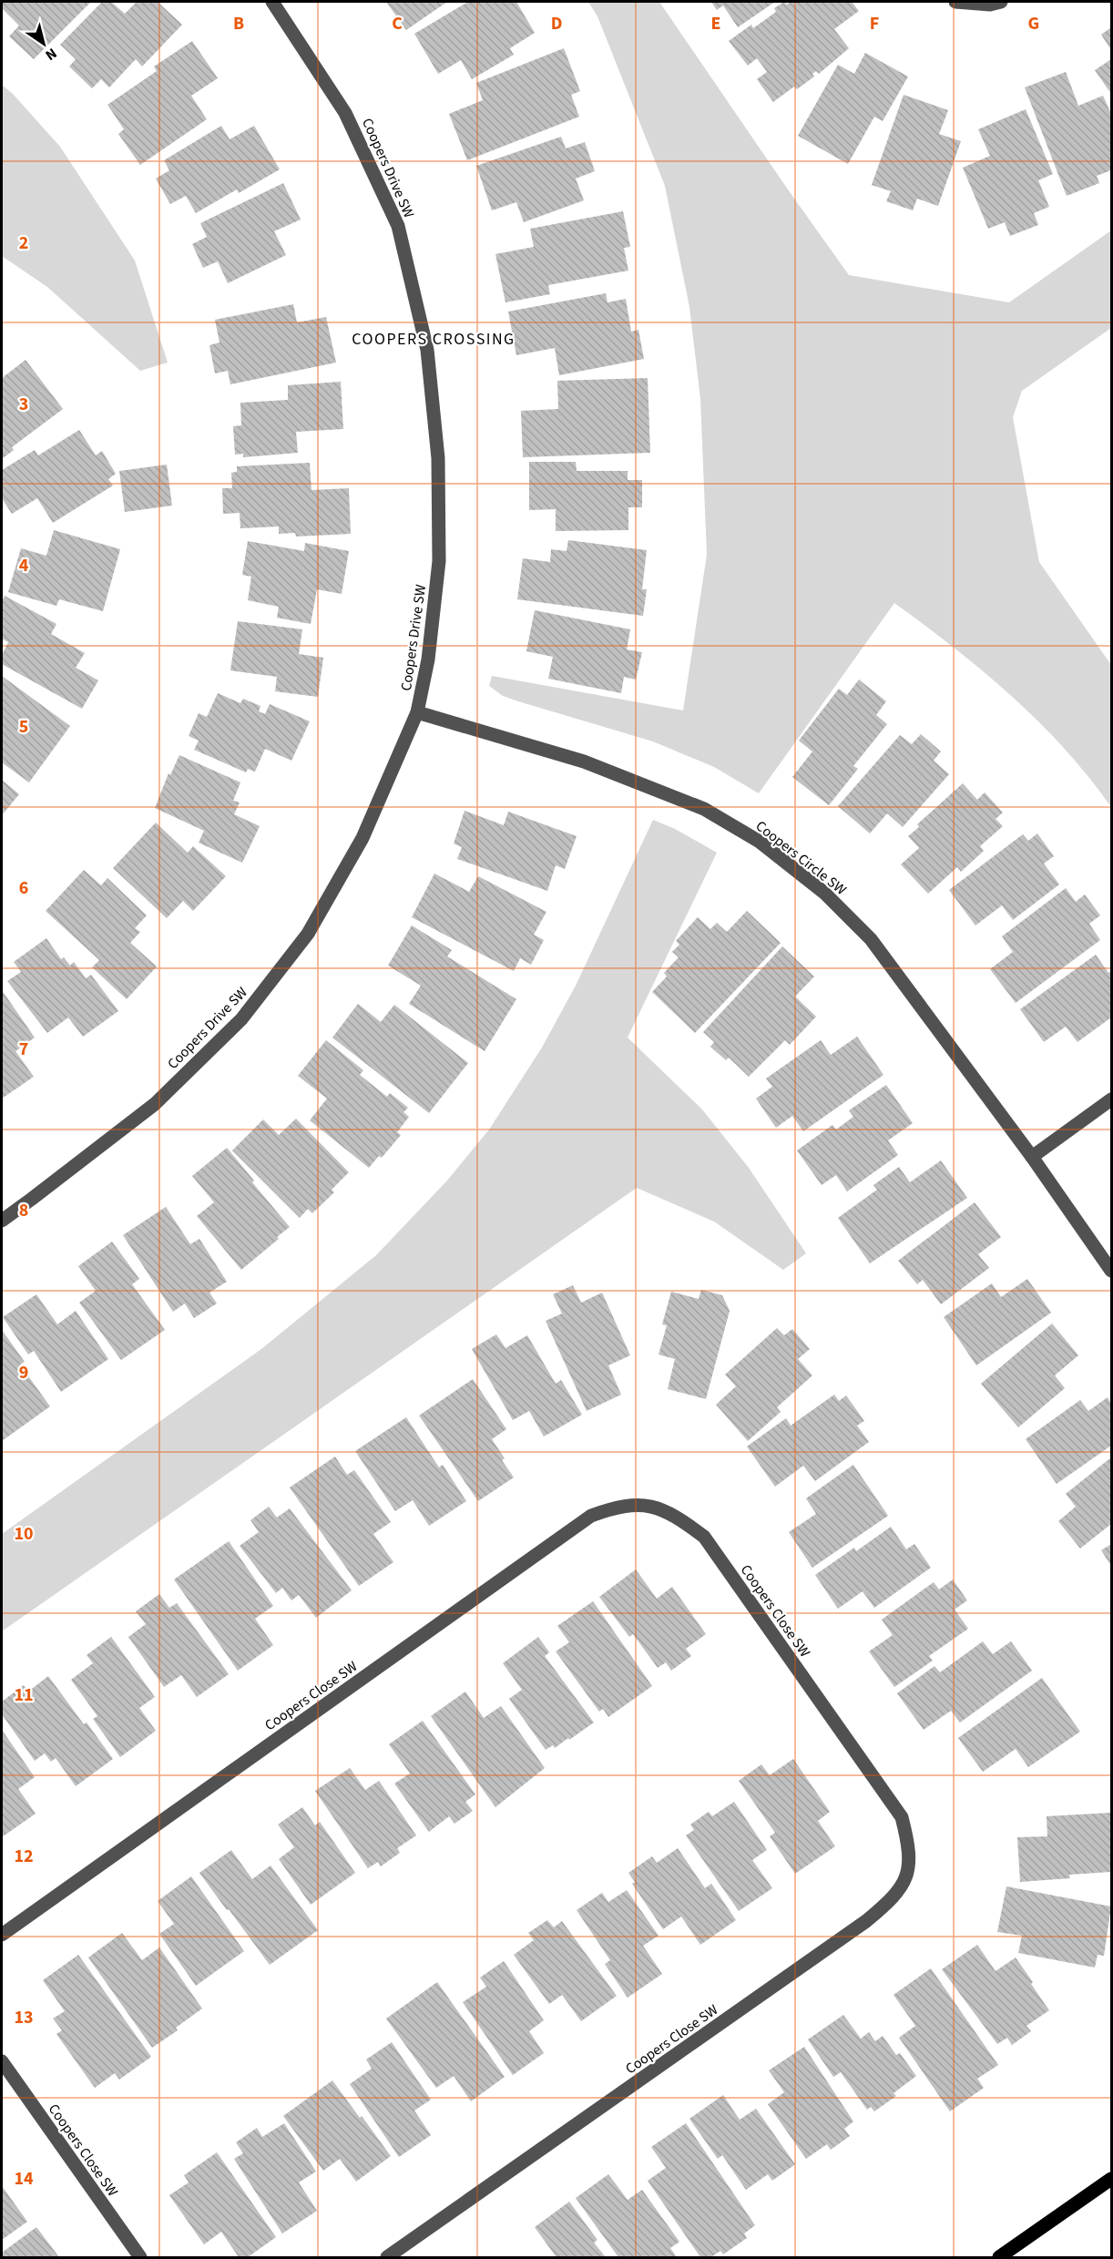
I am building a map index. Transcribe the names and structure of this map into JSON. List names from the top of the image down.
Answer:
{
  "streets": {
    "street": ["Coopers Drive SW", "Coopers Circle SW", "Coopers Close SW"]
  },
  "crossings": [
    ["Coopers Drive SW", "Coopers Circle SW"]
  ],
  "districts": ["COOPERS CROSSING"],
  "north": "bottom right",
  "grid": {
    "columns": [
      "B",
      "C",
      "D",
      "E",
      "F",
      "G"
    ],
    "rows": [
      "2",
      "3",
      "4",
      "5",
      "6",
      "7",
      "8",
      "9",
      "10",
      "11",
      "12",
      "13",
      "14"
    ]
  }
}
